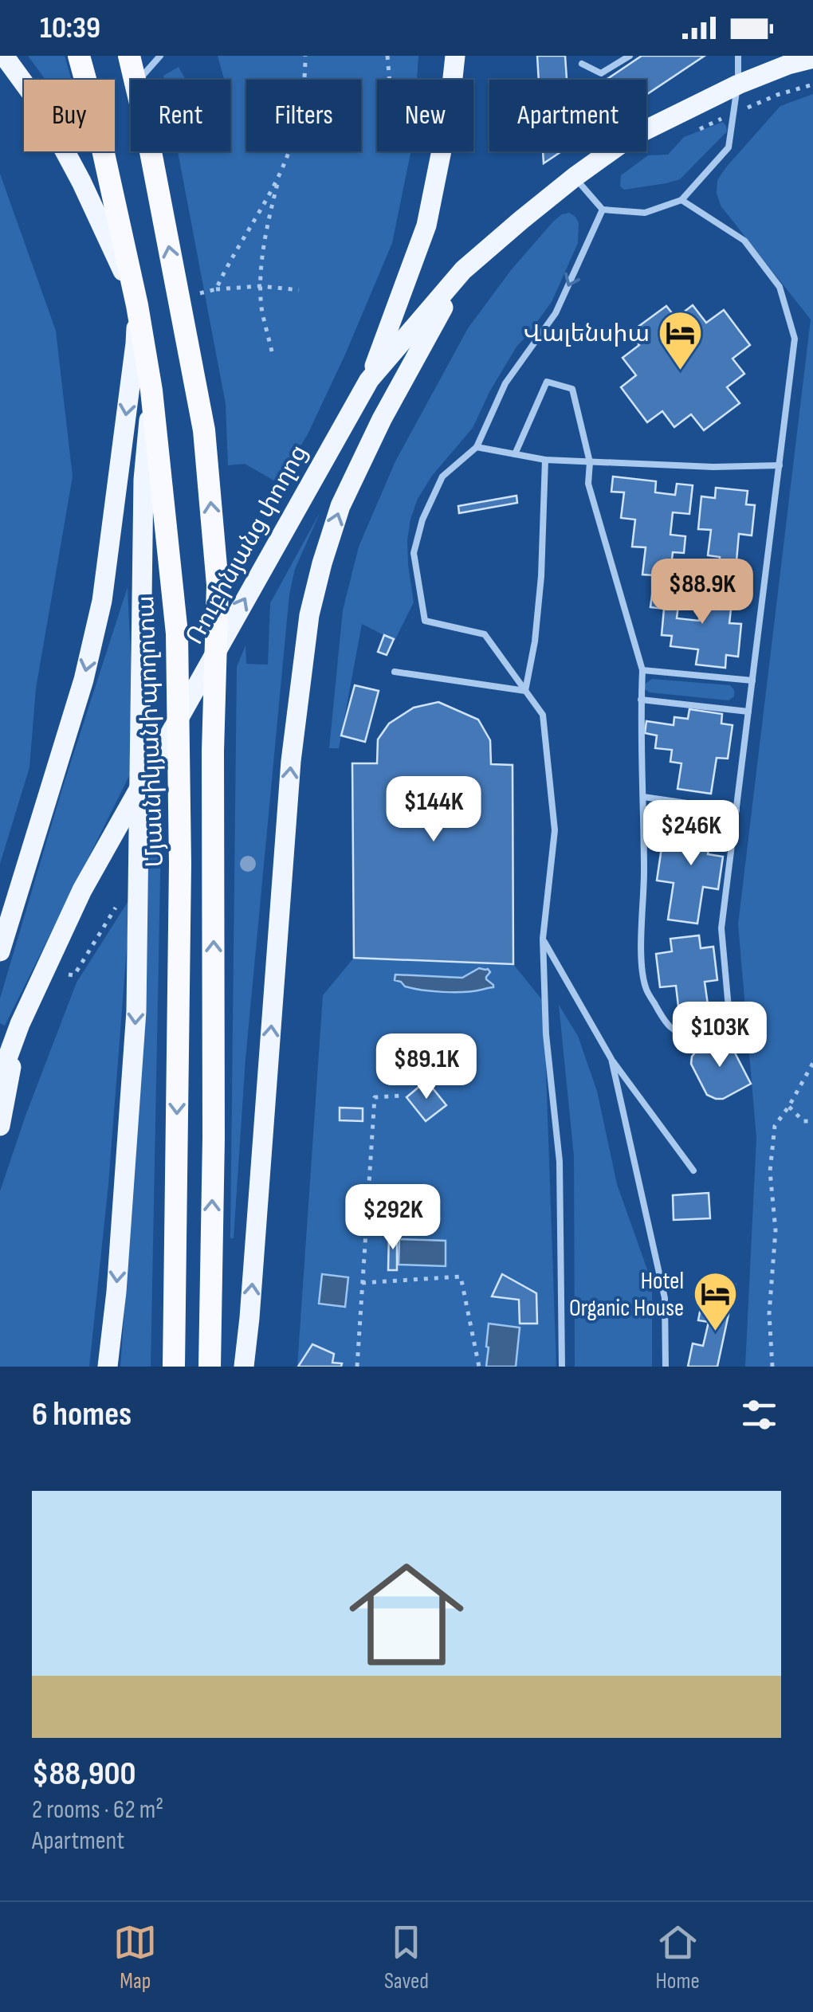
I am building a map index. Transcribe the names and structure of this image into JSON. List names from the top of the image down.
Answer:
{
  "streets": {
    "highway": ["Մյասնիկյանի պողոտա"],
    "main road": ["Ռուբինյանց փողոց"]
  },
  "places": {
    "hotel": ["Վալենսիա", "Hotel Organic House"]
  },
  "page": {
    "status": "10:39",
    "chip": [
      "Buy",
      "Rent",
      "Filters",
      "New",
      "Apartment"
    ],
    "price": [
      "$88.9K",
      "$144K",
      "$246K",
      "$103K",
      "$89.1K",
      "$292K"
    ],
    "heading": "6 homes",
    "list": [
      {
        "name": "$88,900",
        "note": "2 rooms · 62 m² · Apartment"
      }
    ],
    "tabs": ["Map", "Saved", "Home"]
  }
}
